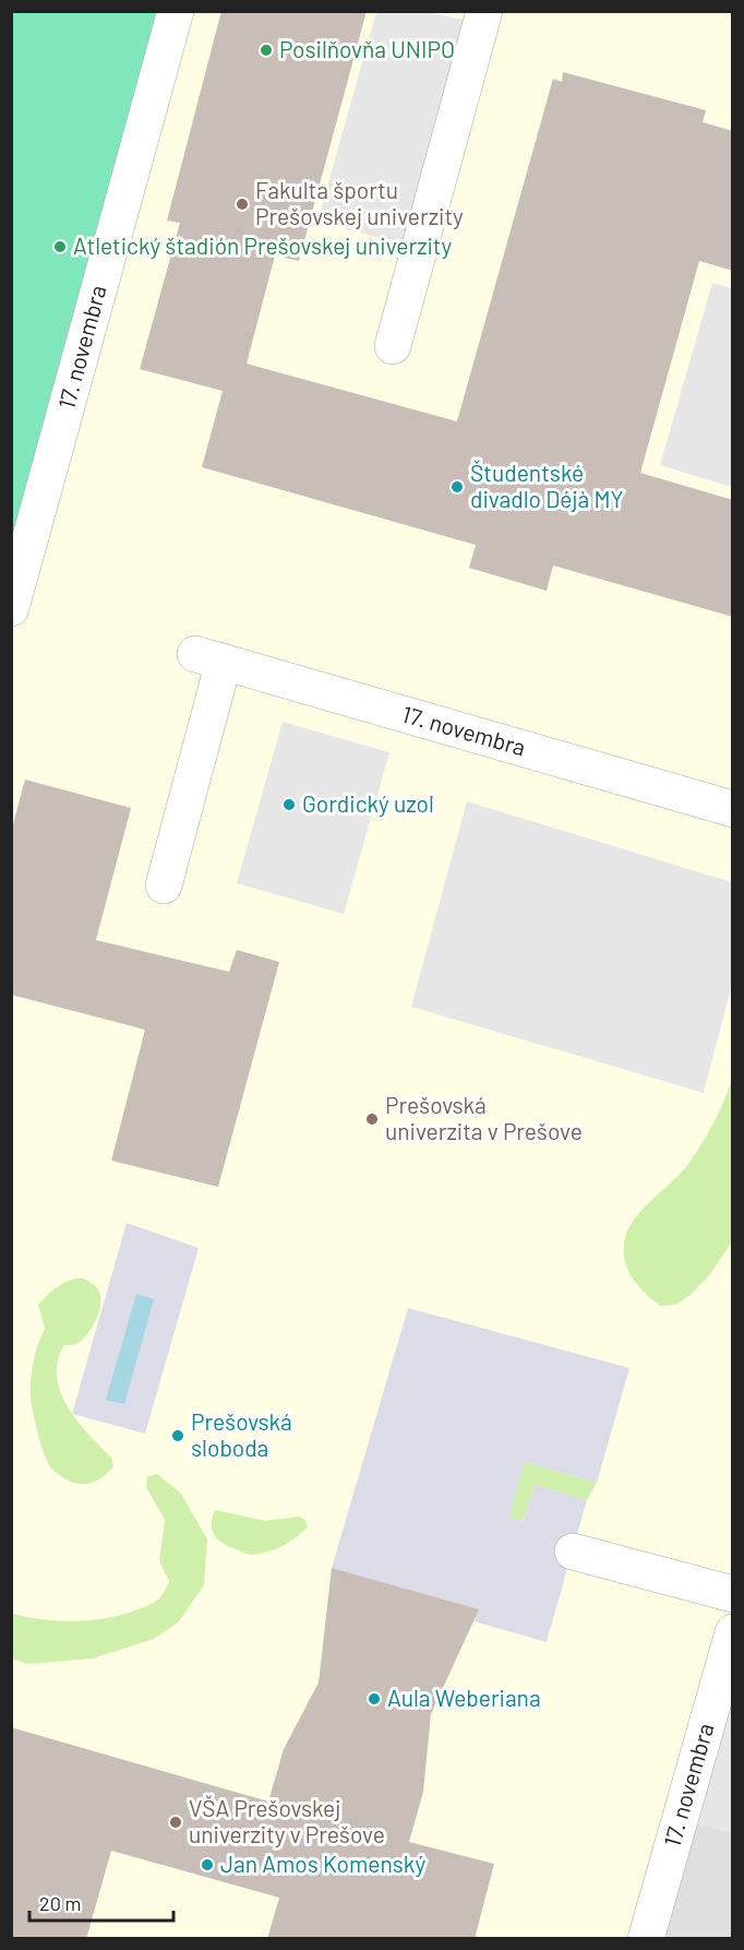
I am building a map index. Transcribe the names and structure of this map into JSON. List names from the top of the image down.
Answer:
{
  "streets": {
    "street": ["17. novembra"]
  },
  "places": [
    "Posilňovňa UNIPO",
    "Fakulta športu Prešovskej univerzity",
    "Atletický štadión Prešovskej univerzity",
    "Študentské divadlo Déjà MY",
    "Gordický uzol",
    "Prešovská univerzita v Prešove",
    "Prešovská sloboda",
    "Aula Weberiana",
    "VŠA Prešovskej univerzity v Prešove",
    "Jan Amos Komenský"
  ],
  "scale_bar": "20 m"
}
